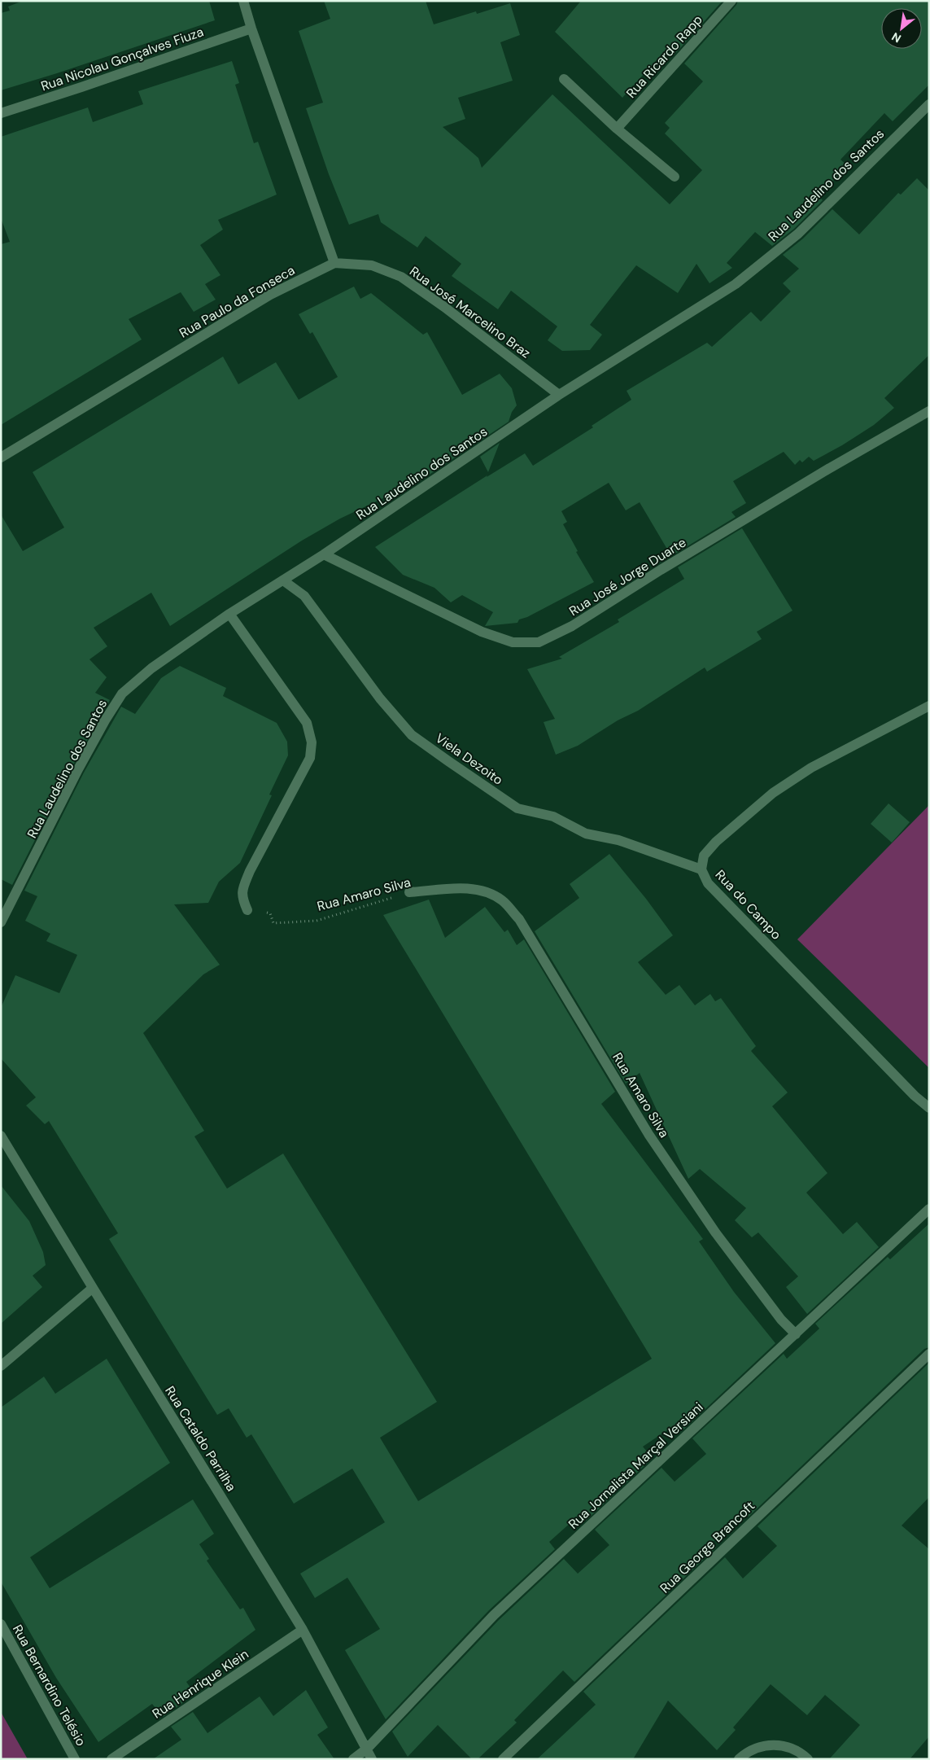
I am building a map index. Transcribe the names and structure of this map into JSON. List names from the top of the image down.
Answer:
{
  "streets": {
    "street": [
      "Rua Ricardo Rapp",
      "Rua Nicolau Gonçalves Fiuza",
      "Rua Laudelino dos Santos",
      "Rua Paulo da Fonseca",
      "Rua José Marcelino Braz",
      "Rua José Jorge Duarte",
      "Viela Dezoito",
      "Rua Amaro Silva",
      "Rua do Campo",
      "Rua Cataldo Parrilha",
      "Rua Jornalista Marçal Versiani",
      "Rua George Brancoft",
      "Rua Henrique Klein",
      "Rua Bernardino Telésio"
    ]
  },
  "crossings": [
    ["Rua Laudelino dos Santos", "Rua José Marcelino Braz"],
    ["Rua Laudelino dos Santos", "Rua José Jorge Duarte"],
    ["Rua Laudelino dos Santos", "Viela Dezoito"],
    ["Rua Paulo da Fonseca", "Rua José Marcelino Braz"],
    ["Viela Dezoito", "Rua do Campo"],
    ["Rua Amaro Silva", "Rua Jornalista Marçal Versiani"],
    ["Rua Cataldo Parrilha", "Rua Jornalista Marçal Versiani"],
    ["Rua Cataldo Parrilha", "Rua Henrique Klein"]
  ],
  "north": "bottom left"
}
